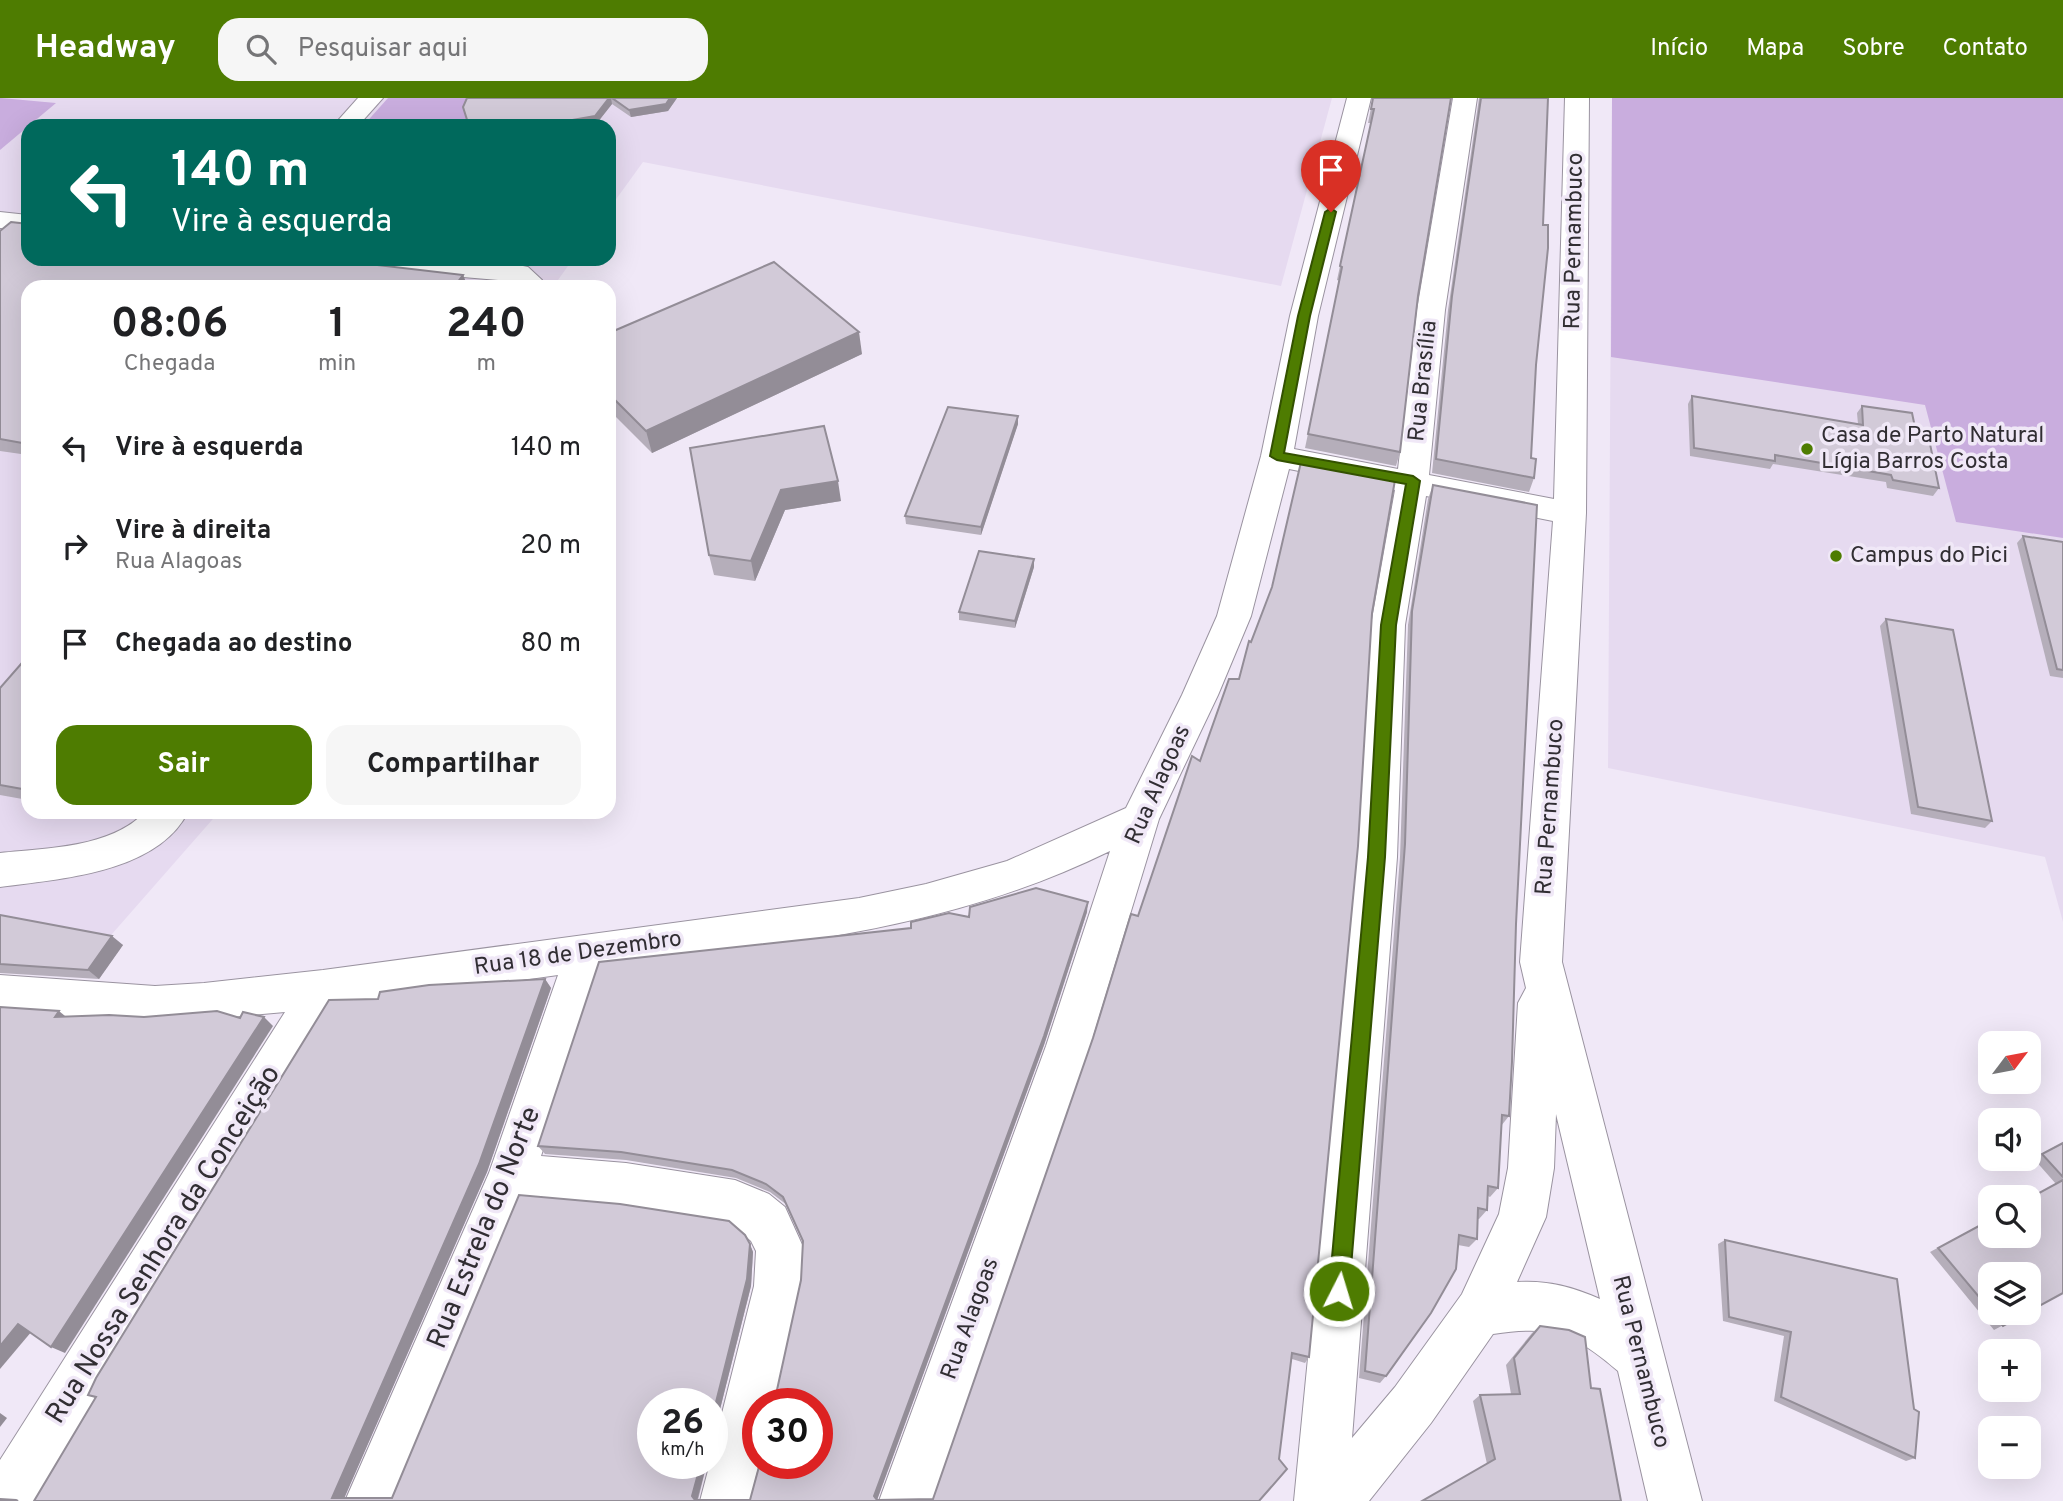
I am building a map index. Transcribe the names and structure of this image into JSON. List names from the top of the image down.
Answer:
{
  "streets": {
    "street": [
      "Rua Pernambuco",
      "Rua Brasília",
      "Rua Alagoas",
      "Rua 18 de Dezembro",
      "Rua Estrela do Norte",
      "Rua Nossa Senhora da Conceição"
    ]
  },
  "crossings": [
    ["Rua Alagoas", "Rua 18 de Dezembro"],
    ["Rua 18 de Dezembro", "Rua Estrela do Norte"],
    ["Rua 18 de Dezembro", "Rua Nossa Senhora da Conceição"]
  ],
  "places": ["Casa de Parto Natural Lígia Barros Costa", "Campus do Pici"],
  "north": "top right",
  "page": {
    "header": "Headway",
    "search": "Pesquisar aqui",
    "nav": [
      "Início",
      "Mapa",
      "Sobre",
      "Contato"
    ],
    "turn": ["140 m", "Vire à esquerda"],
    "eta": [
      "08:06",
      "Chegada",
      "1",
      "min",
      "240",
      "m"
    ],
    "list": [
      {
        "name": "Vire à esquerda",
        "value": "140 m"
      },
      {
        "name": "Vire à direita",
        "note": "Rua Alagoas",
        "value": "20 m"
      },
      {
        "name": "Chegada ao destino",
        "value": "80 m"
      }
    ],
    "buttons": ["Sair", "Compartilhar"],
    "map_buttons": ["+", "−"],
    "speed": "26 km/h",
    "limit": "30"
  }
}
